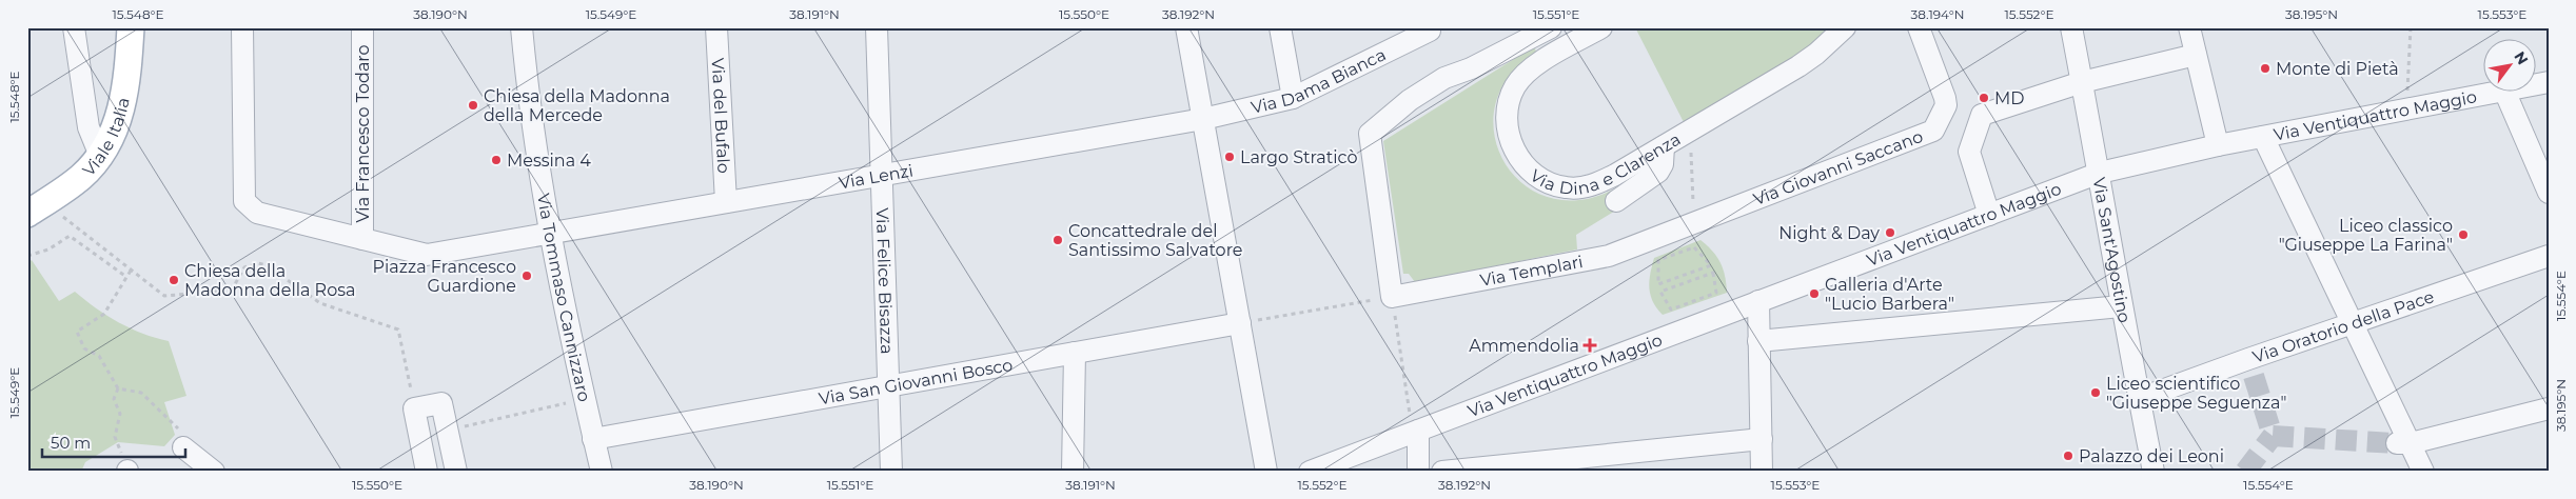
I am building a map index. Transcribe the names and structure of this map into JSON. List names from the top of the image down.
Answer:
{
  "streets": {
    "main road": ["Viale Italia"],
    "street": [
      "Via Dama Bianca",
      "Via del Bufalo",
      "Via Ventiquattro Maggio",
      "Via Francesco Todaro",
      "Via Dina e Clarenza",
      "Via Giovanni Saccano",
      "Via Lenzi",
      "Via Sant'Agostino",
      "Via Templari",
      "Via Felice Bisazza",
      "Via Tommaso Cannizzaro",
      "Via Oratorio della Pace",
      "Via San Giovanni Bosco"
    ]
  },
  "crossings": [
    ["Via Dama Bianca", "Via Lenzi"],
    ["Via del Bufalo", "Via Lenzi"],
    ["Via Ventiquattro Maggio", "Via Sant'Agostino"],
    ["Via Giovanni Saccano", "Via Templari"],
    ["Via Lenzi", "Via Felice Bisazza"],
    ["Via Lenzi", "Via Tommaso Cannizzaro"],
    ["Via Sant'Agostino", "Via Oratorio della Pace"],
    ["Via Felice Bisazza", "Via San Giovanni Bosco"],
    ["Via Tommaso Cannizzaro", "Via San Giovanni Bosco"]
  ],
  "places": {
    "other": [
      "Monte di Pietà",
      "MD",
      "Chiesa della Madonna della Mercede",
      "Largo Straticò",
      "Messina 4",
      "Night & Day",
      "Liceo classico \"Giuseppe La Farina\"",
      "Concattedrale del Santissimo Salvatore",
      "Piazza Francesco Guardione",
      "Chiesa della Madonna della Rosa",
      "Galleria d'Arte \"Lucio Barbera\"",
      "Liceo scientifico \"Giuseppe Seguenza\"",
      "Palazzo dei Leoni"
    ],
    "health": ["Ammendolia"]
  },
  "scale_bar": "50 m",
  "north": "top right",
  "coordinates": [
    "15.548°E",
    "38.190°N",
    "15.549°E",
    "38.191°N",
    "15.550°E",
    "38.192°N",
    "15.551°E",
    "38.194°N",
    "15.552°E",
    "38.195°N",
    "15.553°E",
    "15.554°E"
  ]
}
